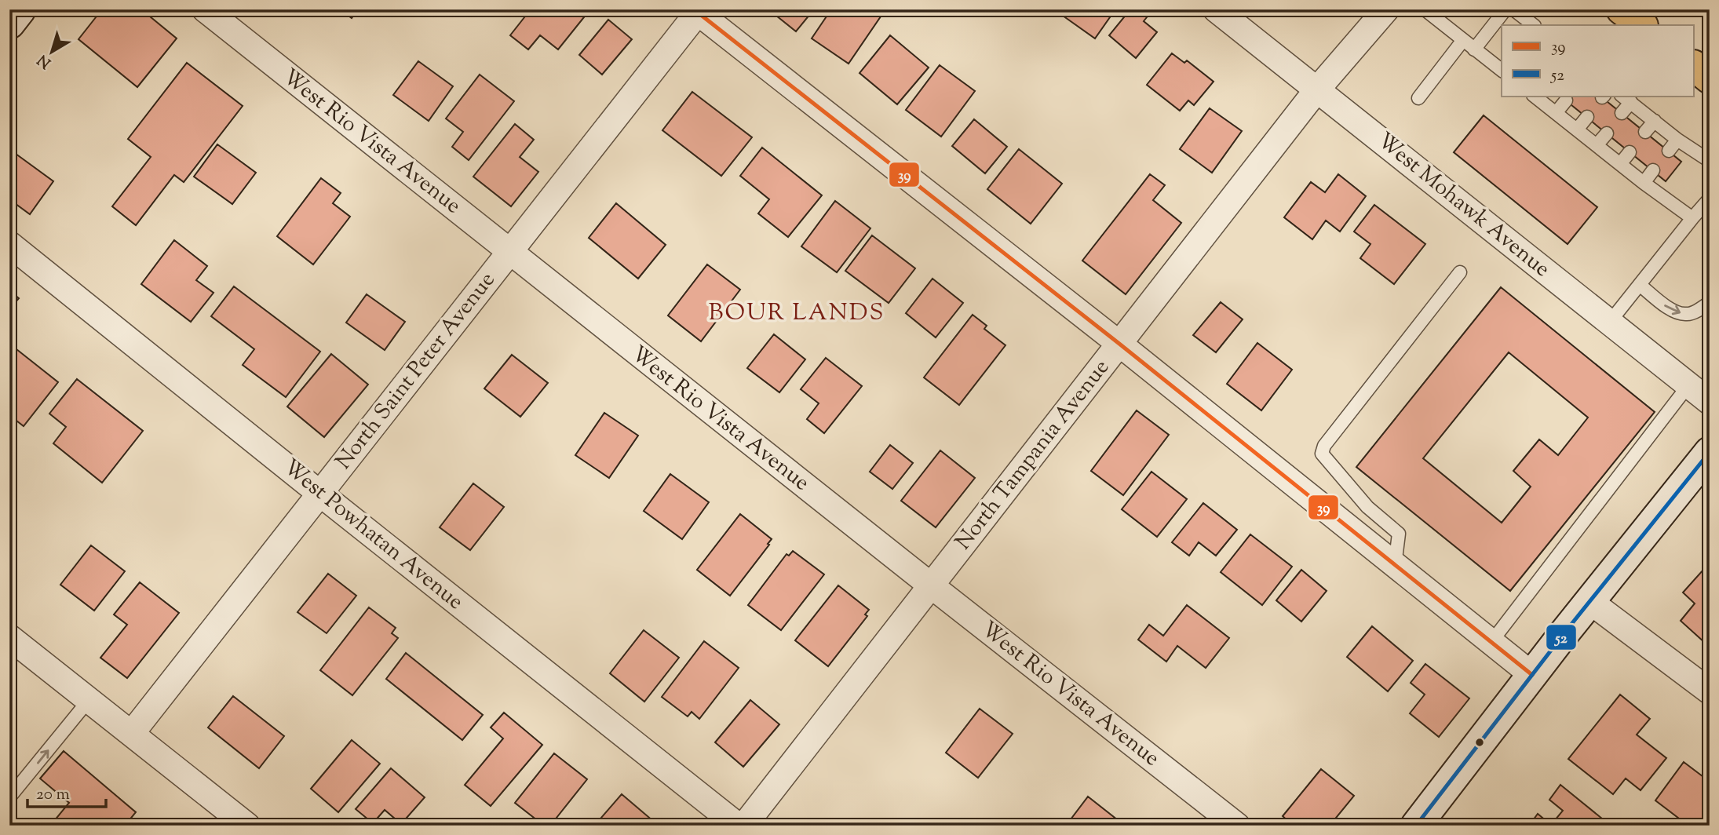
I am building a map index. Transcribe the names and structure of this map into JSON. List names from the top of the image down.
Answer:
{
  "streets": {
    "street": [
      "West Rio Vista Avenue",
      "West Mohawk Avenue",
      "North Saint Peter Avenue",
      "North Tampania Avenue",
      "West Powhatan Avenue"
    ]
  },
  "crossings": [
    ["West Rio Vista Avenue", "North Saint Peter Avenue"],
    ["West Rio Vista Avenue", "North Tampania Avenue"],
    ["West Mohawk Avenue", "North Tampania Avenue"],
    ["North Saint Peter Avenue", "West Powhatan Avenue"]
  ],
  "districts": ["BOUR LANDS"],
  "lines": ["transit line 39", "transit line 52"],
  "legend": ["39", "52"],
  "scale_bar": "20 m",
  "north": "bottom left"
}
